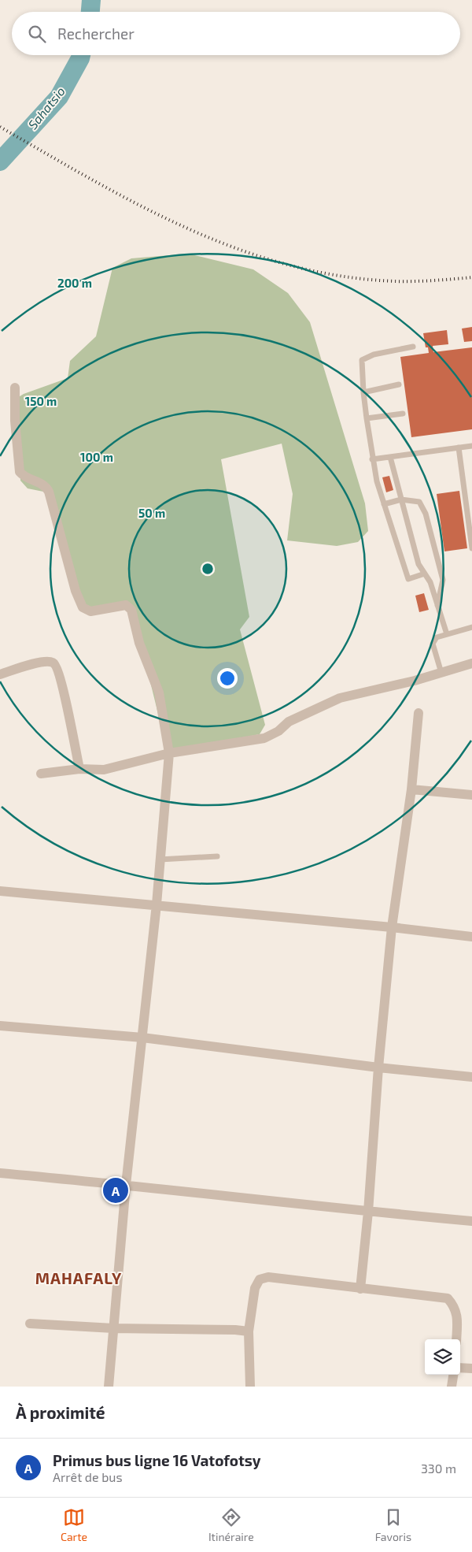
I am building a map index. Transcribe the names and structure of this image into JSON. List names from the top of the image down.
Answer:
{
  "districts": ["MAHAFALY"],
  "water": ["Sahatsio"],
  "page": {
    "search": "Rechercher",
    "pins": "A",
    "heading": "À proximité",
    "list": [
      {
        "mark": "A",
        "name": "Primus bus ligne 16 Vatofotsy",
        "note": "Arrêt de bus",
        "value": "330 m"
      }
    ],
    "nav": ["Carte", "Itinéraire", "Favoris"]
  },
  "rings": [
    "200 m",
    "150 m",
    "100 m",
    "50 m"
  ]
}
